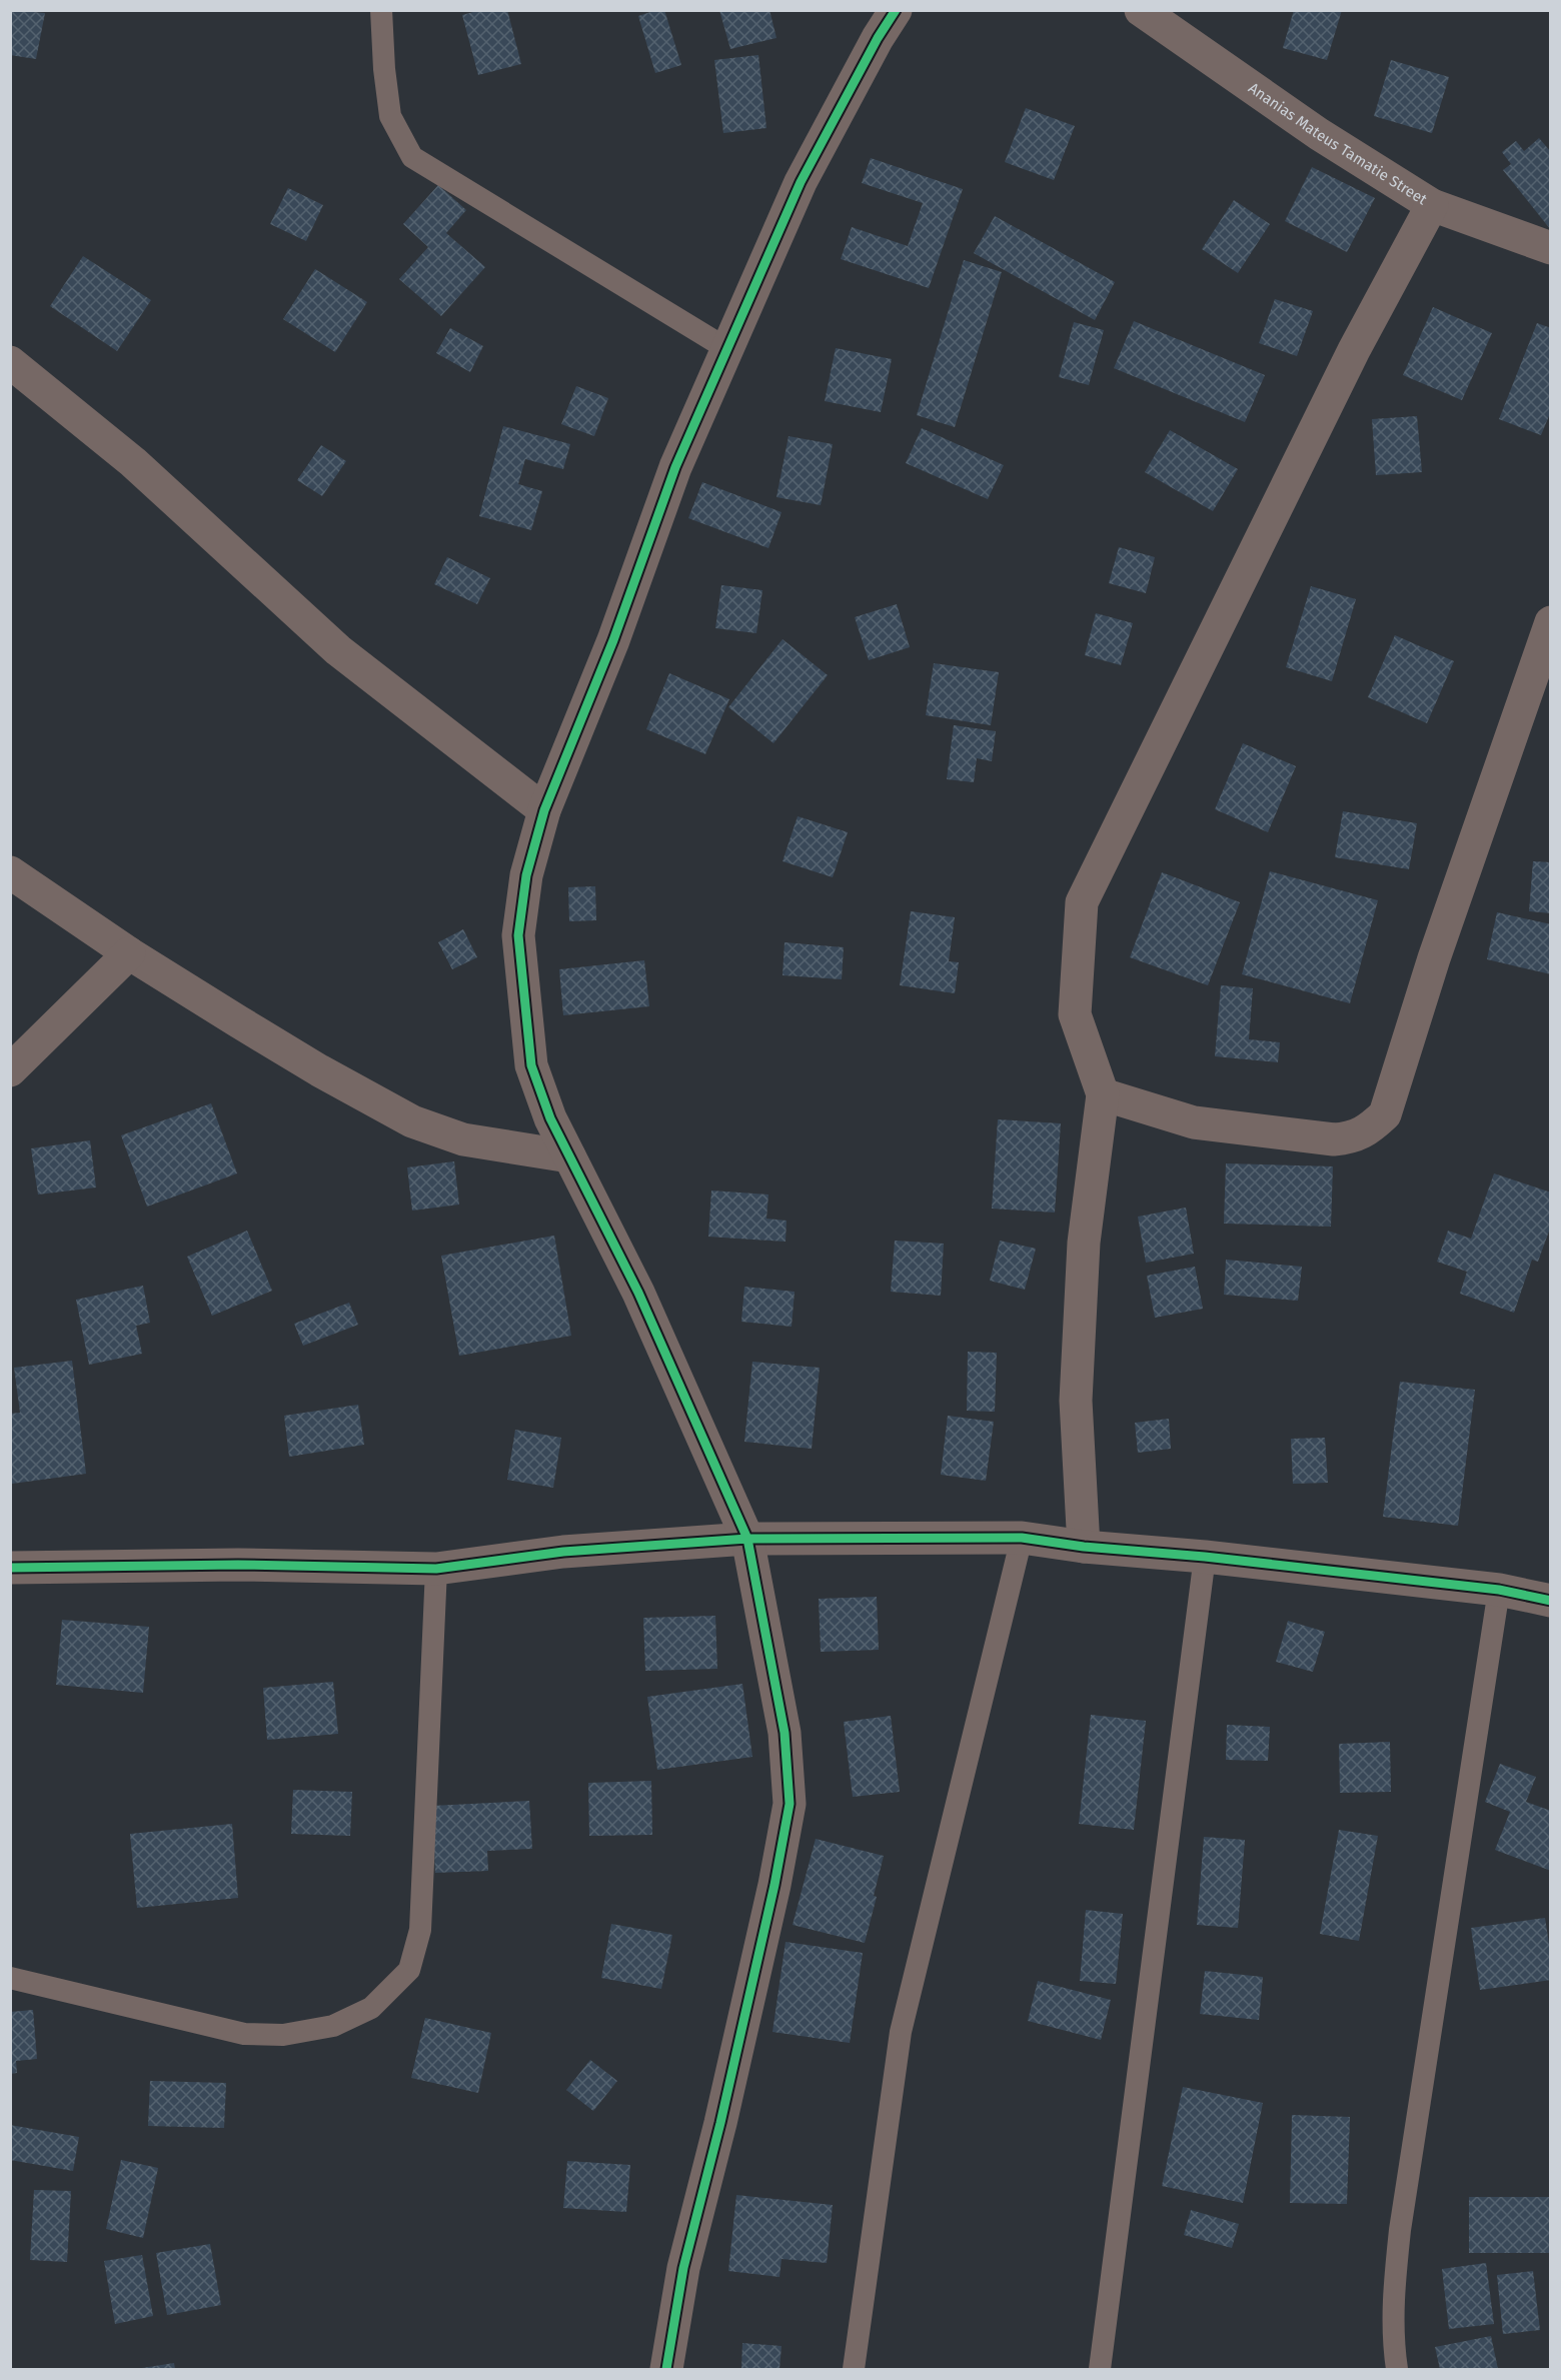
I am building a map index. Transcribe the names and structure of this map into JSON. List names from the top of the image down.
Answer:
{
  "streets": {
    "street": ["Ananias Mateus Tamatie Street"]
  }
}
